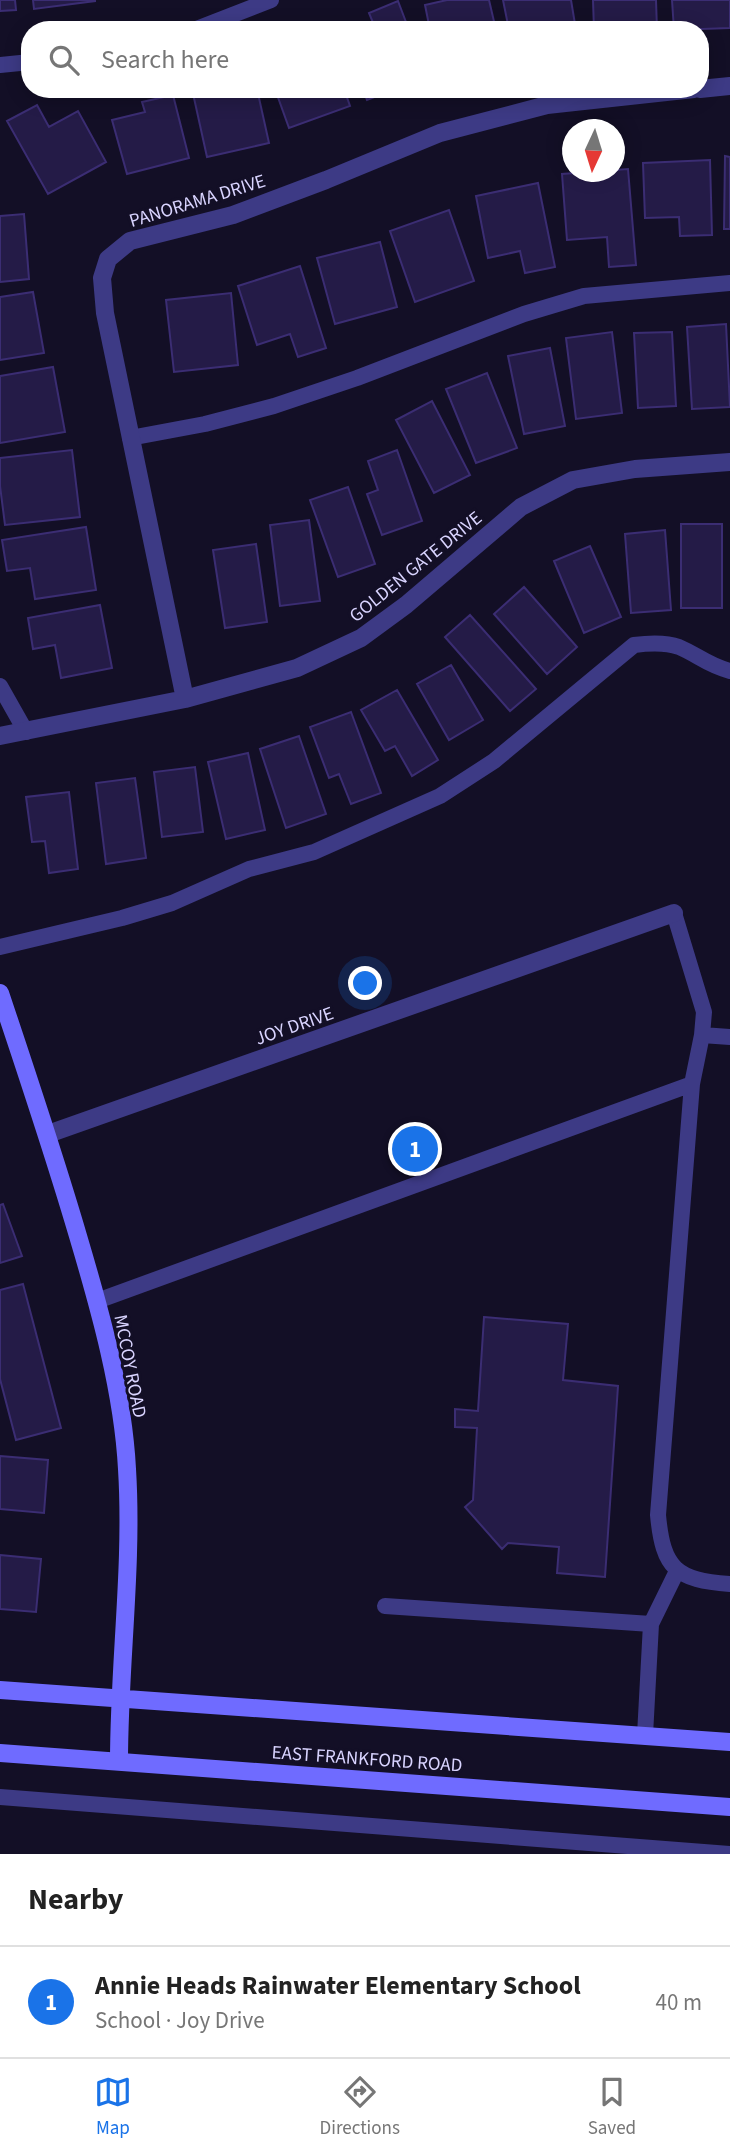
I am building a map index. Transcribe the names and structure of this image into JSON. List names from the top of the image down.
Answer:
{
  "streets": {
    "main road": ["MCCOY ROAD", "EAST FRANKFORD ROAD"],
    "street": ["PANORAMA DRIVE", "GOLDEN GATE DRIVE", "JOY DRIVE"]
  },
  "crossings": [
    ["PANORAMA DRIVE", "GOLDEN GATE DRIVE"],
    ["JOY DRIVE", "MCCOY ROAD"],
    ["MCCOY ROAD", "EAST FRANKFORD ROAD"]
  ],
  "north": "bottom",
  "page": {
    "search": "Search here",
    "pins": "1",
    "heading": "Nearby",
    "list": [
      {
        "mark": "1",
        "name": "Annie Heads Rainwater Elementary School",
        "note": "School · Joy Drive",
        "value": "40 m"
      }
    ],
    "nav": ["Map", "Directions", "Saved"]
  }
}
